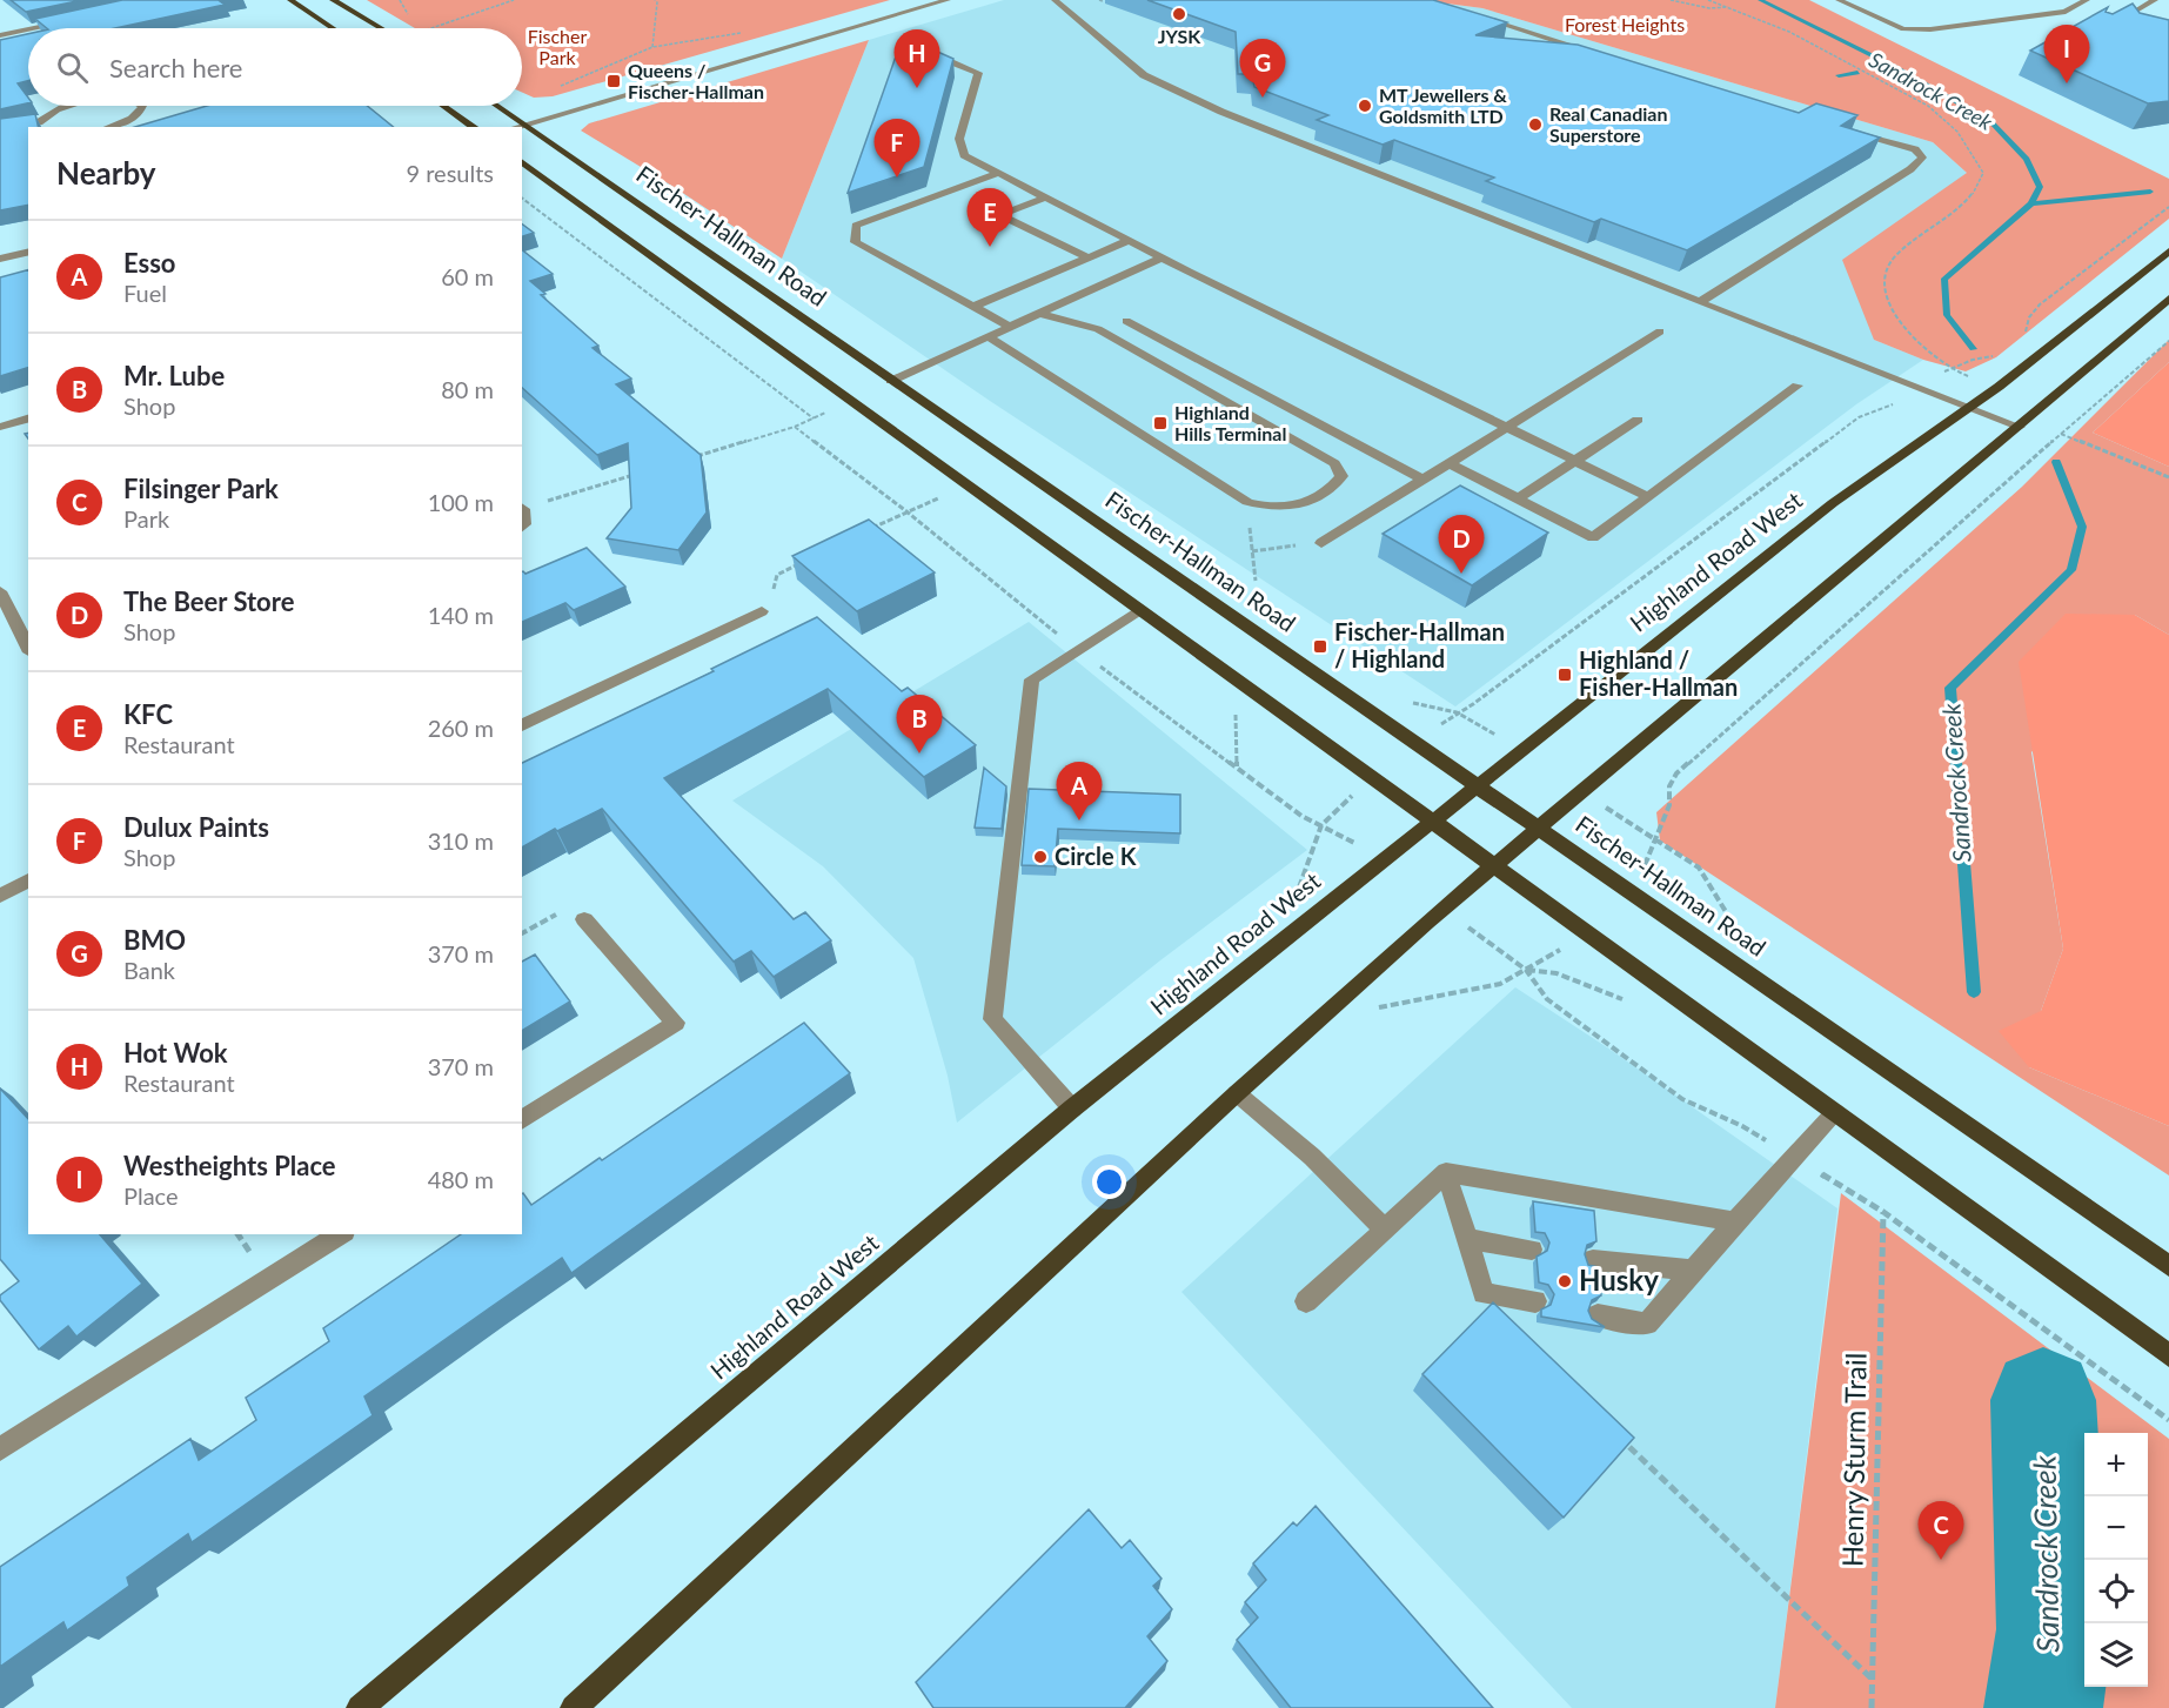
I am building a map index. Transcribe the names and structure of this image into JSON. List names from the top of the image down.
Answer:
{
  "streets": {
    "main road": ["Fischer-Hallman Road", "Highland Road West"],
    "path": ["Henry Sturm Trail"]
  },
  "crossings": [
    ["Fischer-Hallman Road", "Highland Road West"]
  ],
  "water": ["Sandrock Creek"],
  "parks": ["Forest Heights", "Fischer Park"],
  "places": {
    "other": [
      "JYSK",
      "MT Jewellers & Goldsmith LTD",
      "Real Canadian Superstore",
      "Circle K",
      "Husky"
    ],
    "transit": [
      "Queens / Fischer-Hallman",
      "Highland Hills Terminal",
      "Fischer-Hallman / Highland",
      "Highland / Fisher-Hallman"
    ]
  },
  "page": {
    "pins": [
      "I",
      "H",
      "G",
      "F",
      "E",
      "D",
      "B",
      "A",
      "C"
    ],
    "search": "Search here",
    "heading": ["Nearby", "9 results"],
    "list": [
      {
        "mark": "A",
        "name": "Esso",
        "note": "Fuel",
        "value": "60 m"
      },
      {
        "mark": "B",
        "name": "Mr. Lube",
        "note": "Shop",
        "value": "80 m"
      },
      {
        "mark": "C",
        "name": "Filsinger Park",
        "note": "Park",
        "value": "100 m"
      },
      {
        "mark": "D",
        "name": "The Beer Store",
        "note": "Shop",
        "value": "140 m"
      },
      {
        "mark": "E",
        "name": "KFC",
        "note": "Restaurant",
        "value": "260 m"
      },
      {
        "mark": "F",
        "name": "Dulux Paints",
        "note": "Shop",
        "value": "310 m"
      },
      {
        "mark": "G",
        "name": "BMO",
        "note": "Bank",
        "value": "370 m"
      },
      {
        "mark": "H",
        "name": "Hot Wok",
        "note": "Restaurant",
        "value": "370 m"
      },
      {
        "mark": "I",
        "name": "Westheights Place",
        "note": "Place",
        "value": "480 m"
      }
    ],
    "map_buttons": ["+", "−"]
  }
}
